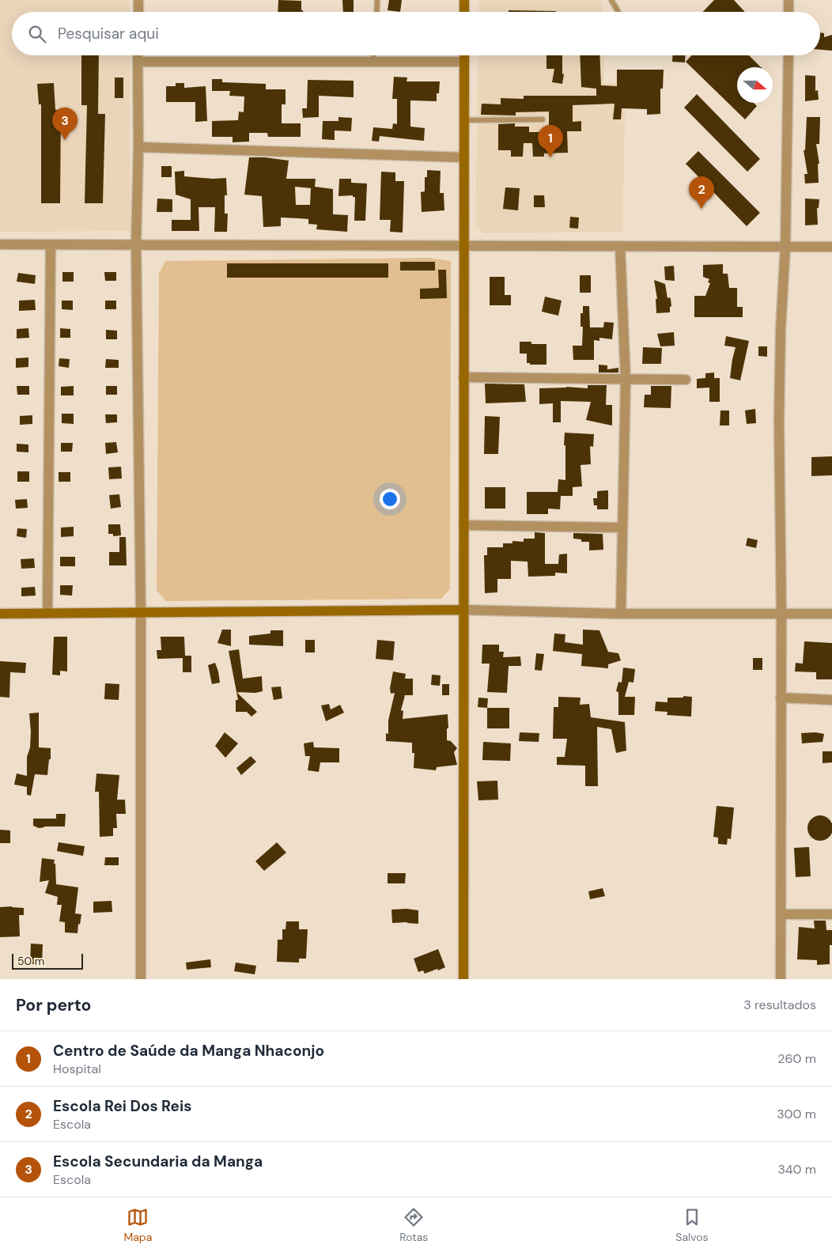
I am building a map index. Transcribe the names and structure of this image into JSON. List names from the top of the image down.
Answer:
{
  "scale_bar": "50 m",
  "north": "right",
  "page": {
    "search": "Pesquisar aqui",
    "pins": ["3", "1", "2"],
    "scale": "50 m",
    "heading": ["Por perto", "3 resultados"],
    "list": [
      {
        "mark": "1",
        "name": "Centro de Saúde da Manga Nhaconjo",
        "note": "Hospital",
        "value": "260 m"
      },
      {
        "mark": "2",
        "name": "Escola Rei Dos Reis",
        "note": "Escola",
        "value": "300 m"
      },
      {
        "mark": "3",
        "name": "Escola Secundaria da Manga",
        "note": "Escola",
        "value": "340 m"
      }
    ],
    "nav": ["Mapa", "Rotas", "Salvos"]
  }
}
